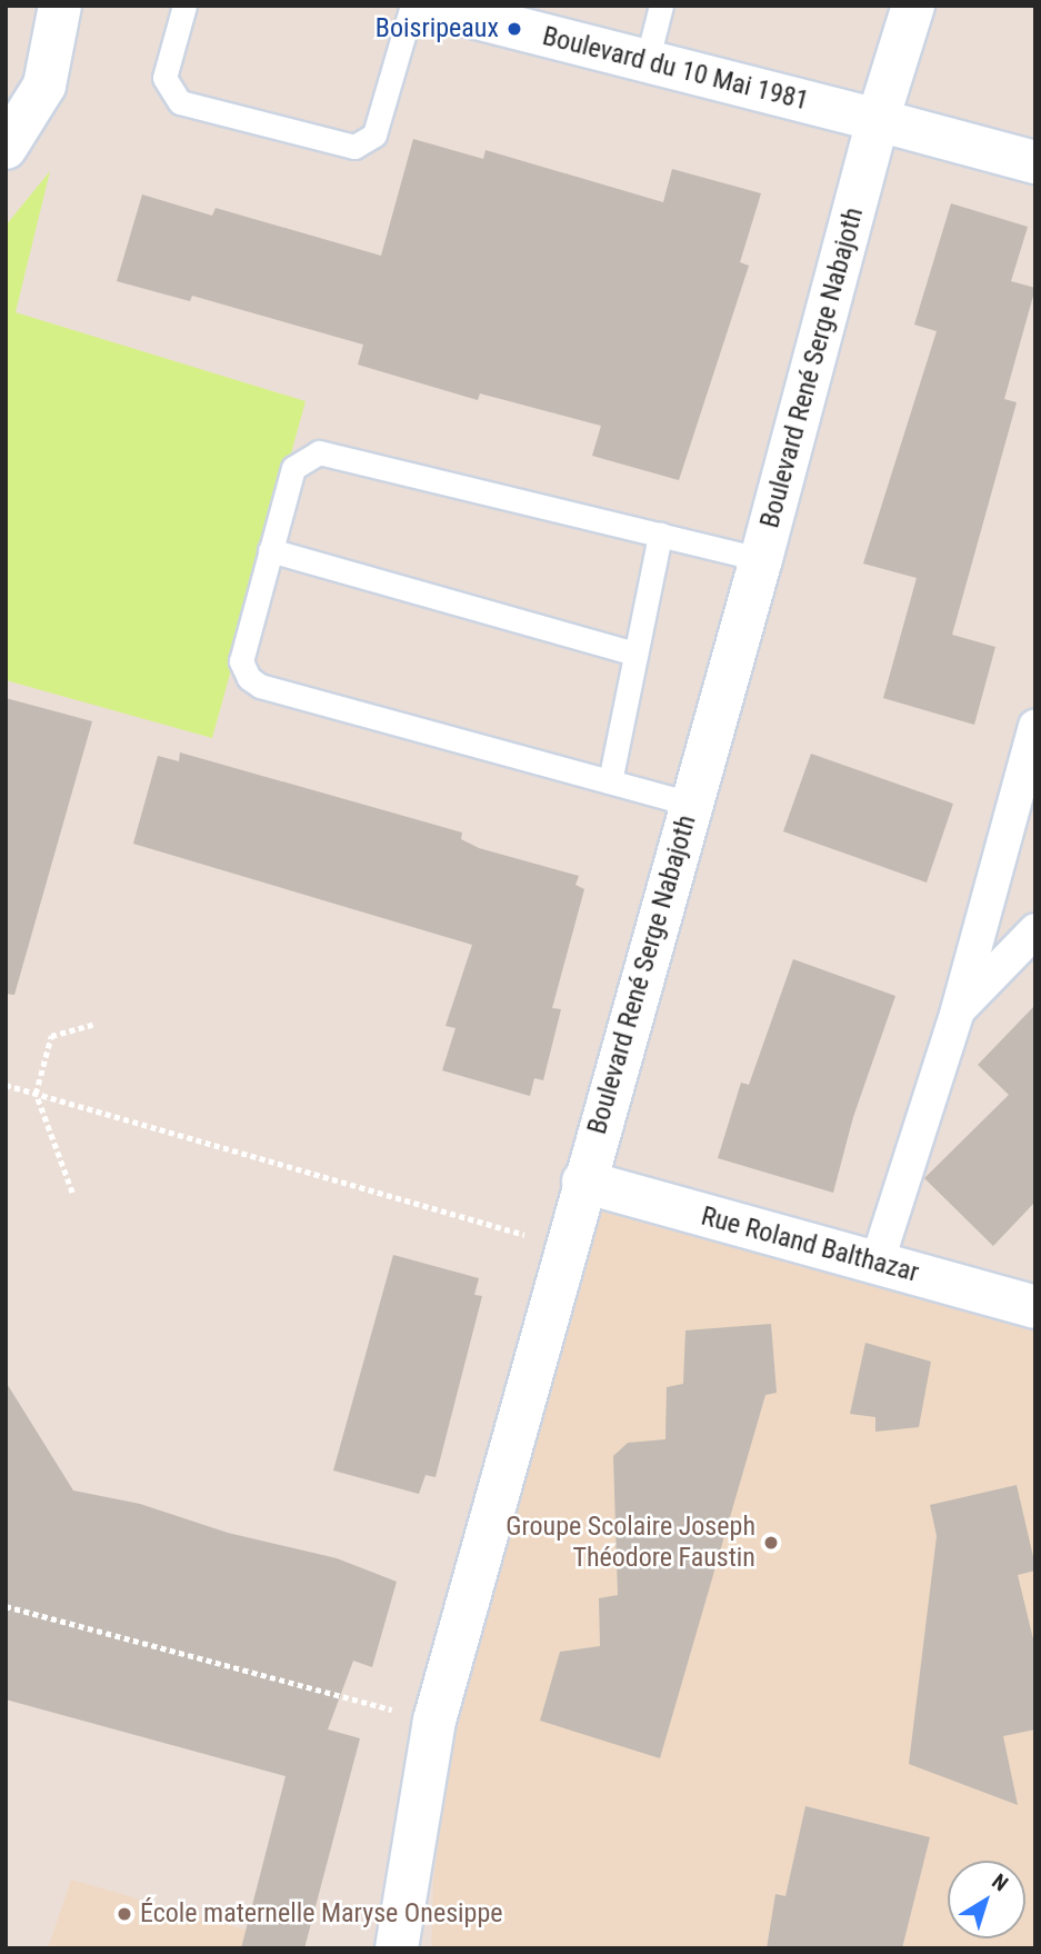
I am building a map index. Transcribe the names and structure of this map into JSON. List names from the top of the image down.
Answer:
{
  "streets": {
    "street": ["Boulevard du 10 Mai 1981", "Boulevard René Serge Nabajoth", "Rue Roland Balthazar"]
  },
  "crossings": [
    ["Boulevard du 10 Mai 1981", "Boulevard René Serge Nabajoth"],
    ["Boulevard René Serge Nabajoth", "Rue Roland Balthazar"]
  ],
  "places": ["Boisripeaux", "Groupe Scolaire Joseph Théodore Faustin", "École maternelle Maryse Onesippe"],
  "north": "top right"
}
